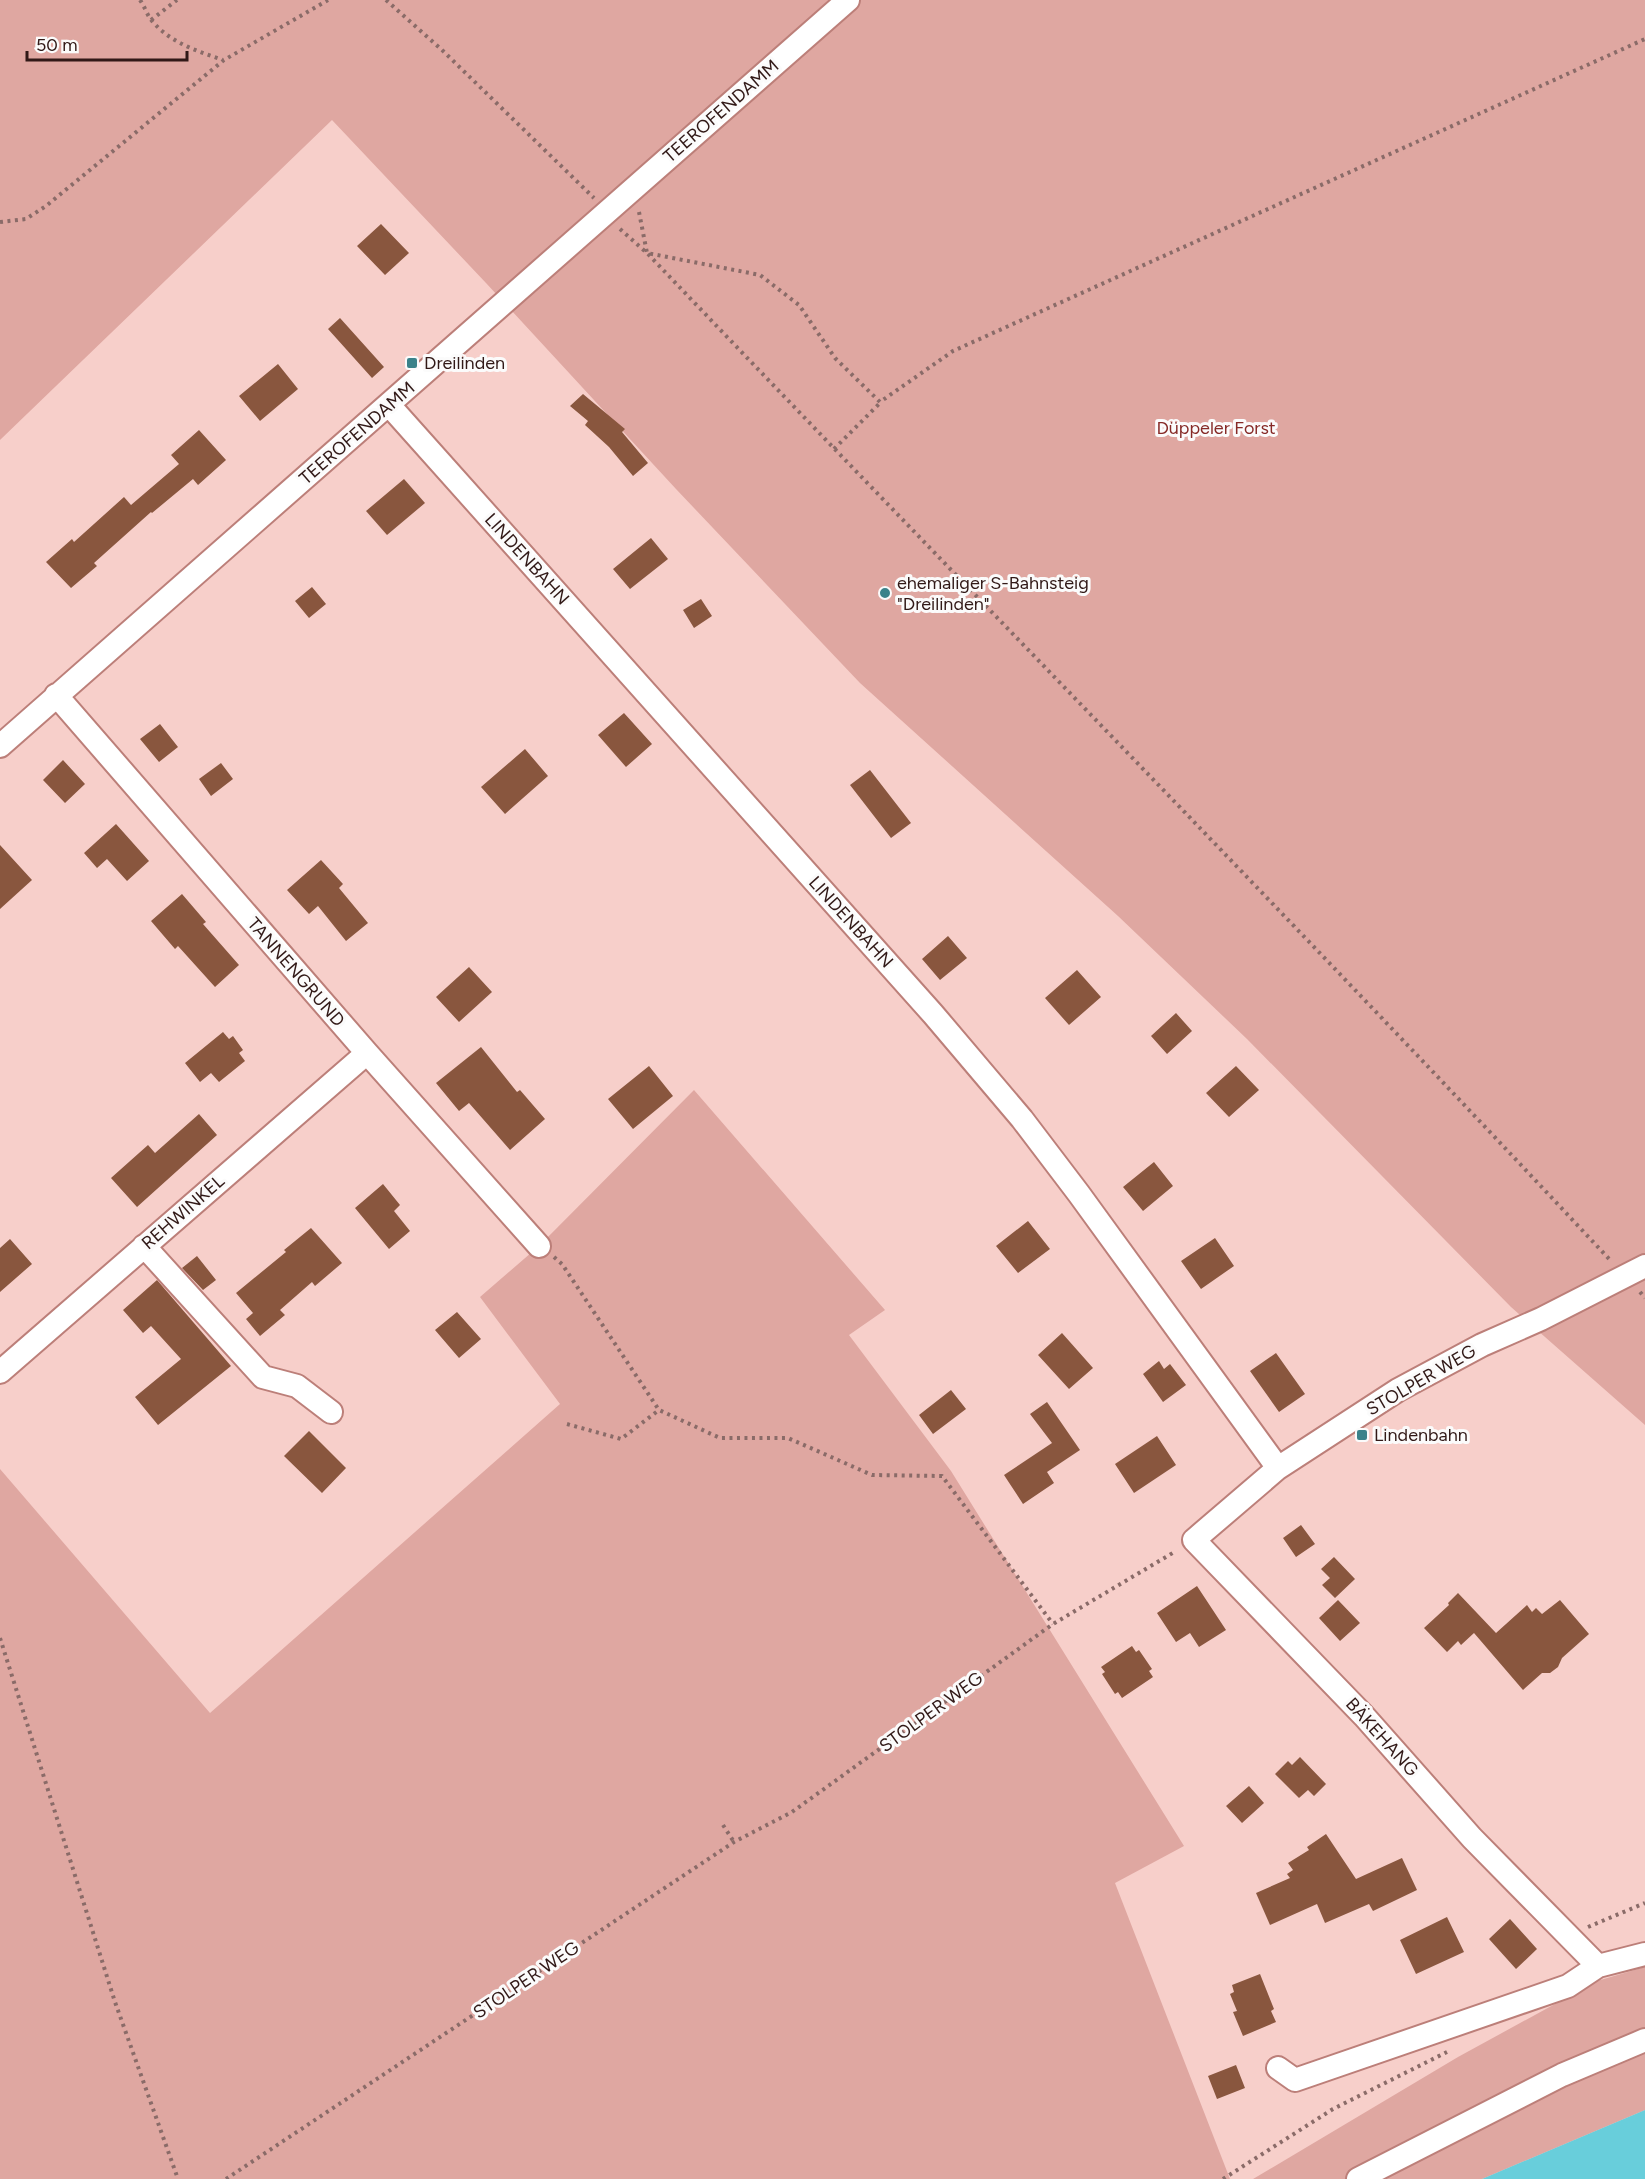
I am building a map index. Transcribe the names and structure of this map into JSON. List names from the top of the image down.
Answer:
{
  "streets": {
    "street": [
      "TEEROFENDAMM",
      "LINDENBAHN",
      "TANNENGRUND",
      "REHWINKEL",
      "STOLPER WEG",
      "BÄKEHANG"
    ]
  },
  "crossings": [
    ["TEEROFENDAMM", "LINDENBAHN"],
    ["TEEROFENDAMM", "TANNENGRUND"],
    ["LINDENBAHN", "STOLPER WEG"],
    ["TANNENGRUND", "REHWINKEL"],
    ["STOLPER WEG", "BÄKEHANG"]
  ],
  "parks": ["Düppeler Forst"],
  "places": {
    "transit": ["Dreilinden", "Lindenbahn"],
    "other": ["ehemaliger S-Bahnsteig \"Dreilinden\""]
  },
  "scale_bar": "50 m"
}
